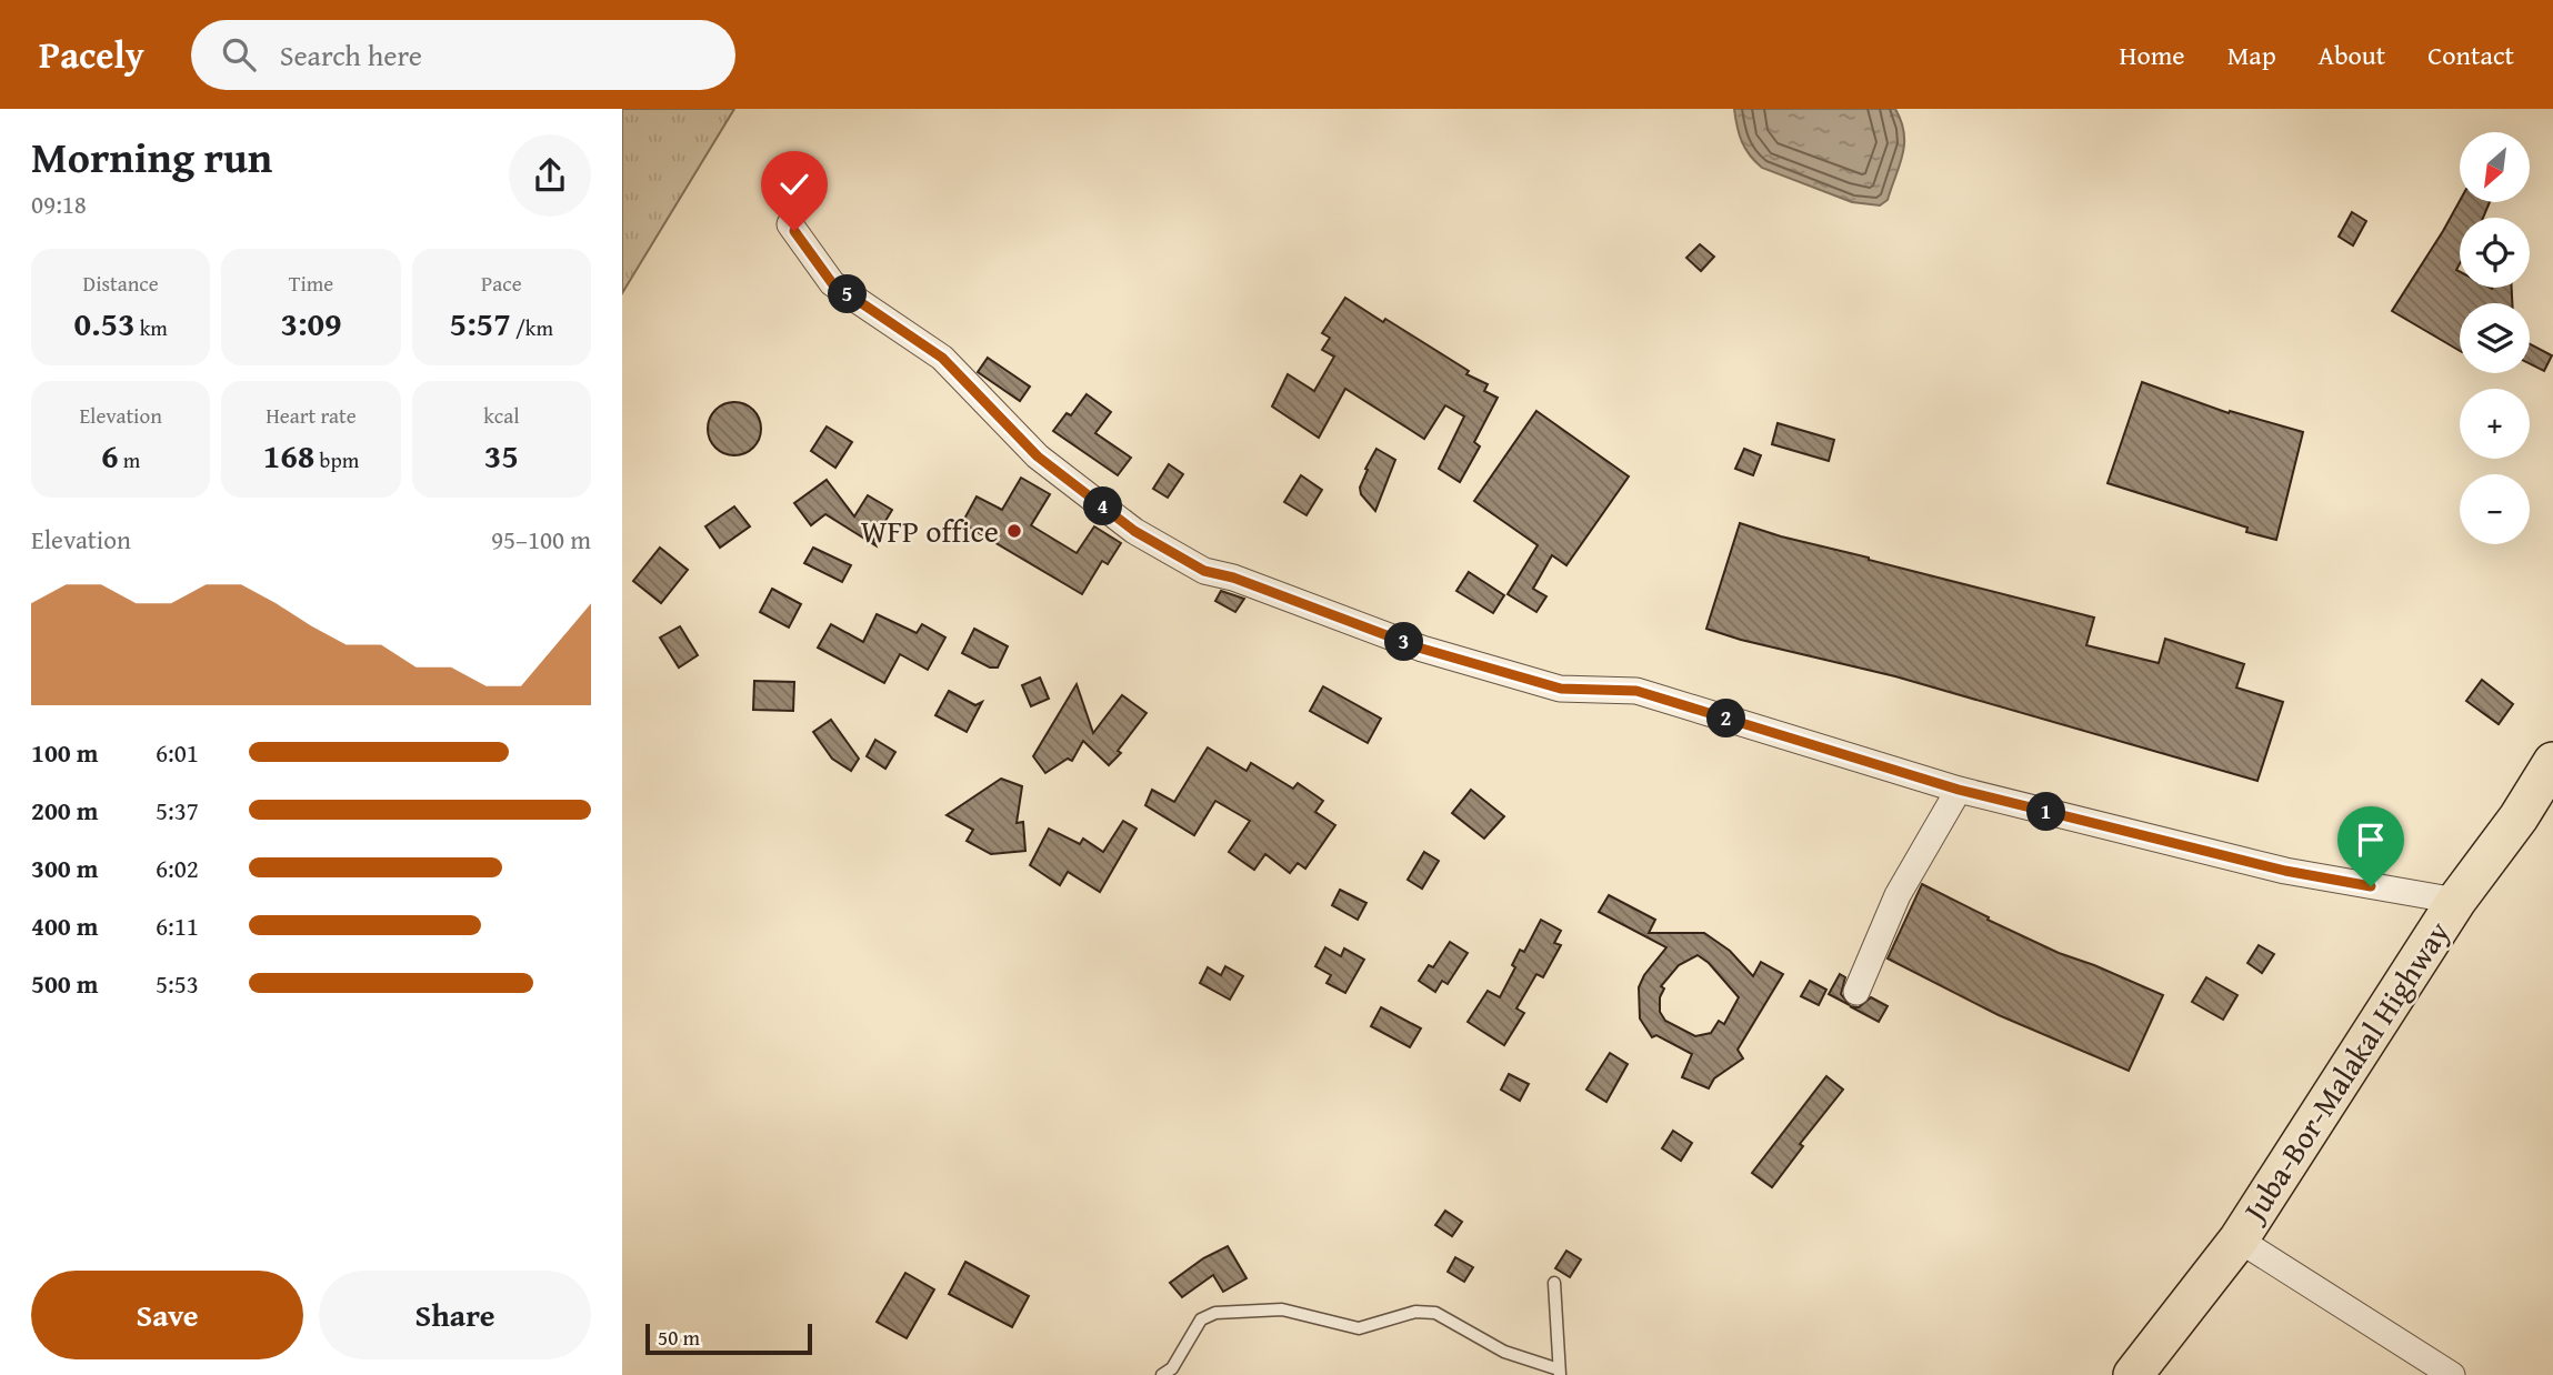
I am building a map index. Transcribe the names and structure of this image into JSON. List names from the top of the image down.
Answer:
{
  "streets": {
    "main road": ["Juba-Bor-Malakal Highway"]
  },
  "places": ["WFP office"],
  "scale_bar": "50 m",
  "north": "bottom left",
  "page": {
    "header": "Pacely",
    "search": "Search here",
    "nav": [
      "Home",
      "Map",
      "About",
      "Contact"
    ],
    "heading": ["Morning run", "09:18"],
    "map_buttons": ["+", "−"],
    "stats": [
      ["Distance", "0.53 km"],
      ["Time", "3:09"],
      ["Pace", "5:57 /km"],
      ["Elevation", "6 m"],
      ["Heart rate", "168 bpm"],
      ["kcal", "35"]
    ],
    "pins": [
      "5",
      "4",
      "3",
      "2",
      "1"
    ],
    "chart": ["Elevation", "95–100 m"],
    "list": [
      {
        "name": "100 m",
        "note": "6:01"
      },
      {
        "name": "200 m",
        "note": "5:37"
      },
      {
        "name": "300 m",
        "note": "6:02"
      },
      {
        "name": "400 m",
        "note": "6:11"
      },
      {
        "name": "500 m",
        "note": "5:53"
      }
    ],
    "buttons": ["Save", "Share"],
    "scale": "50 m"
  }
}
